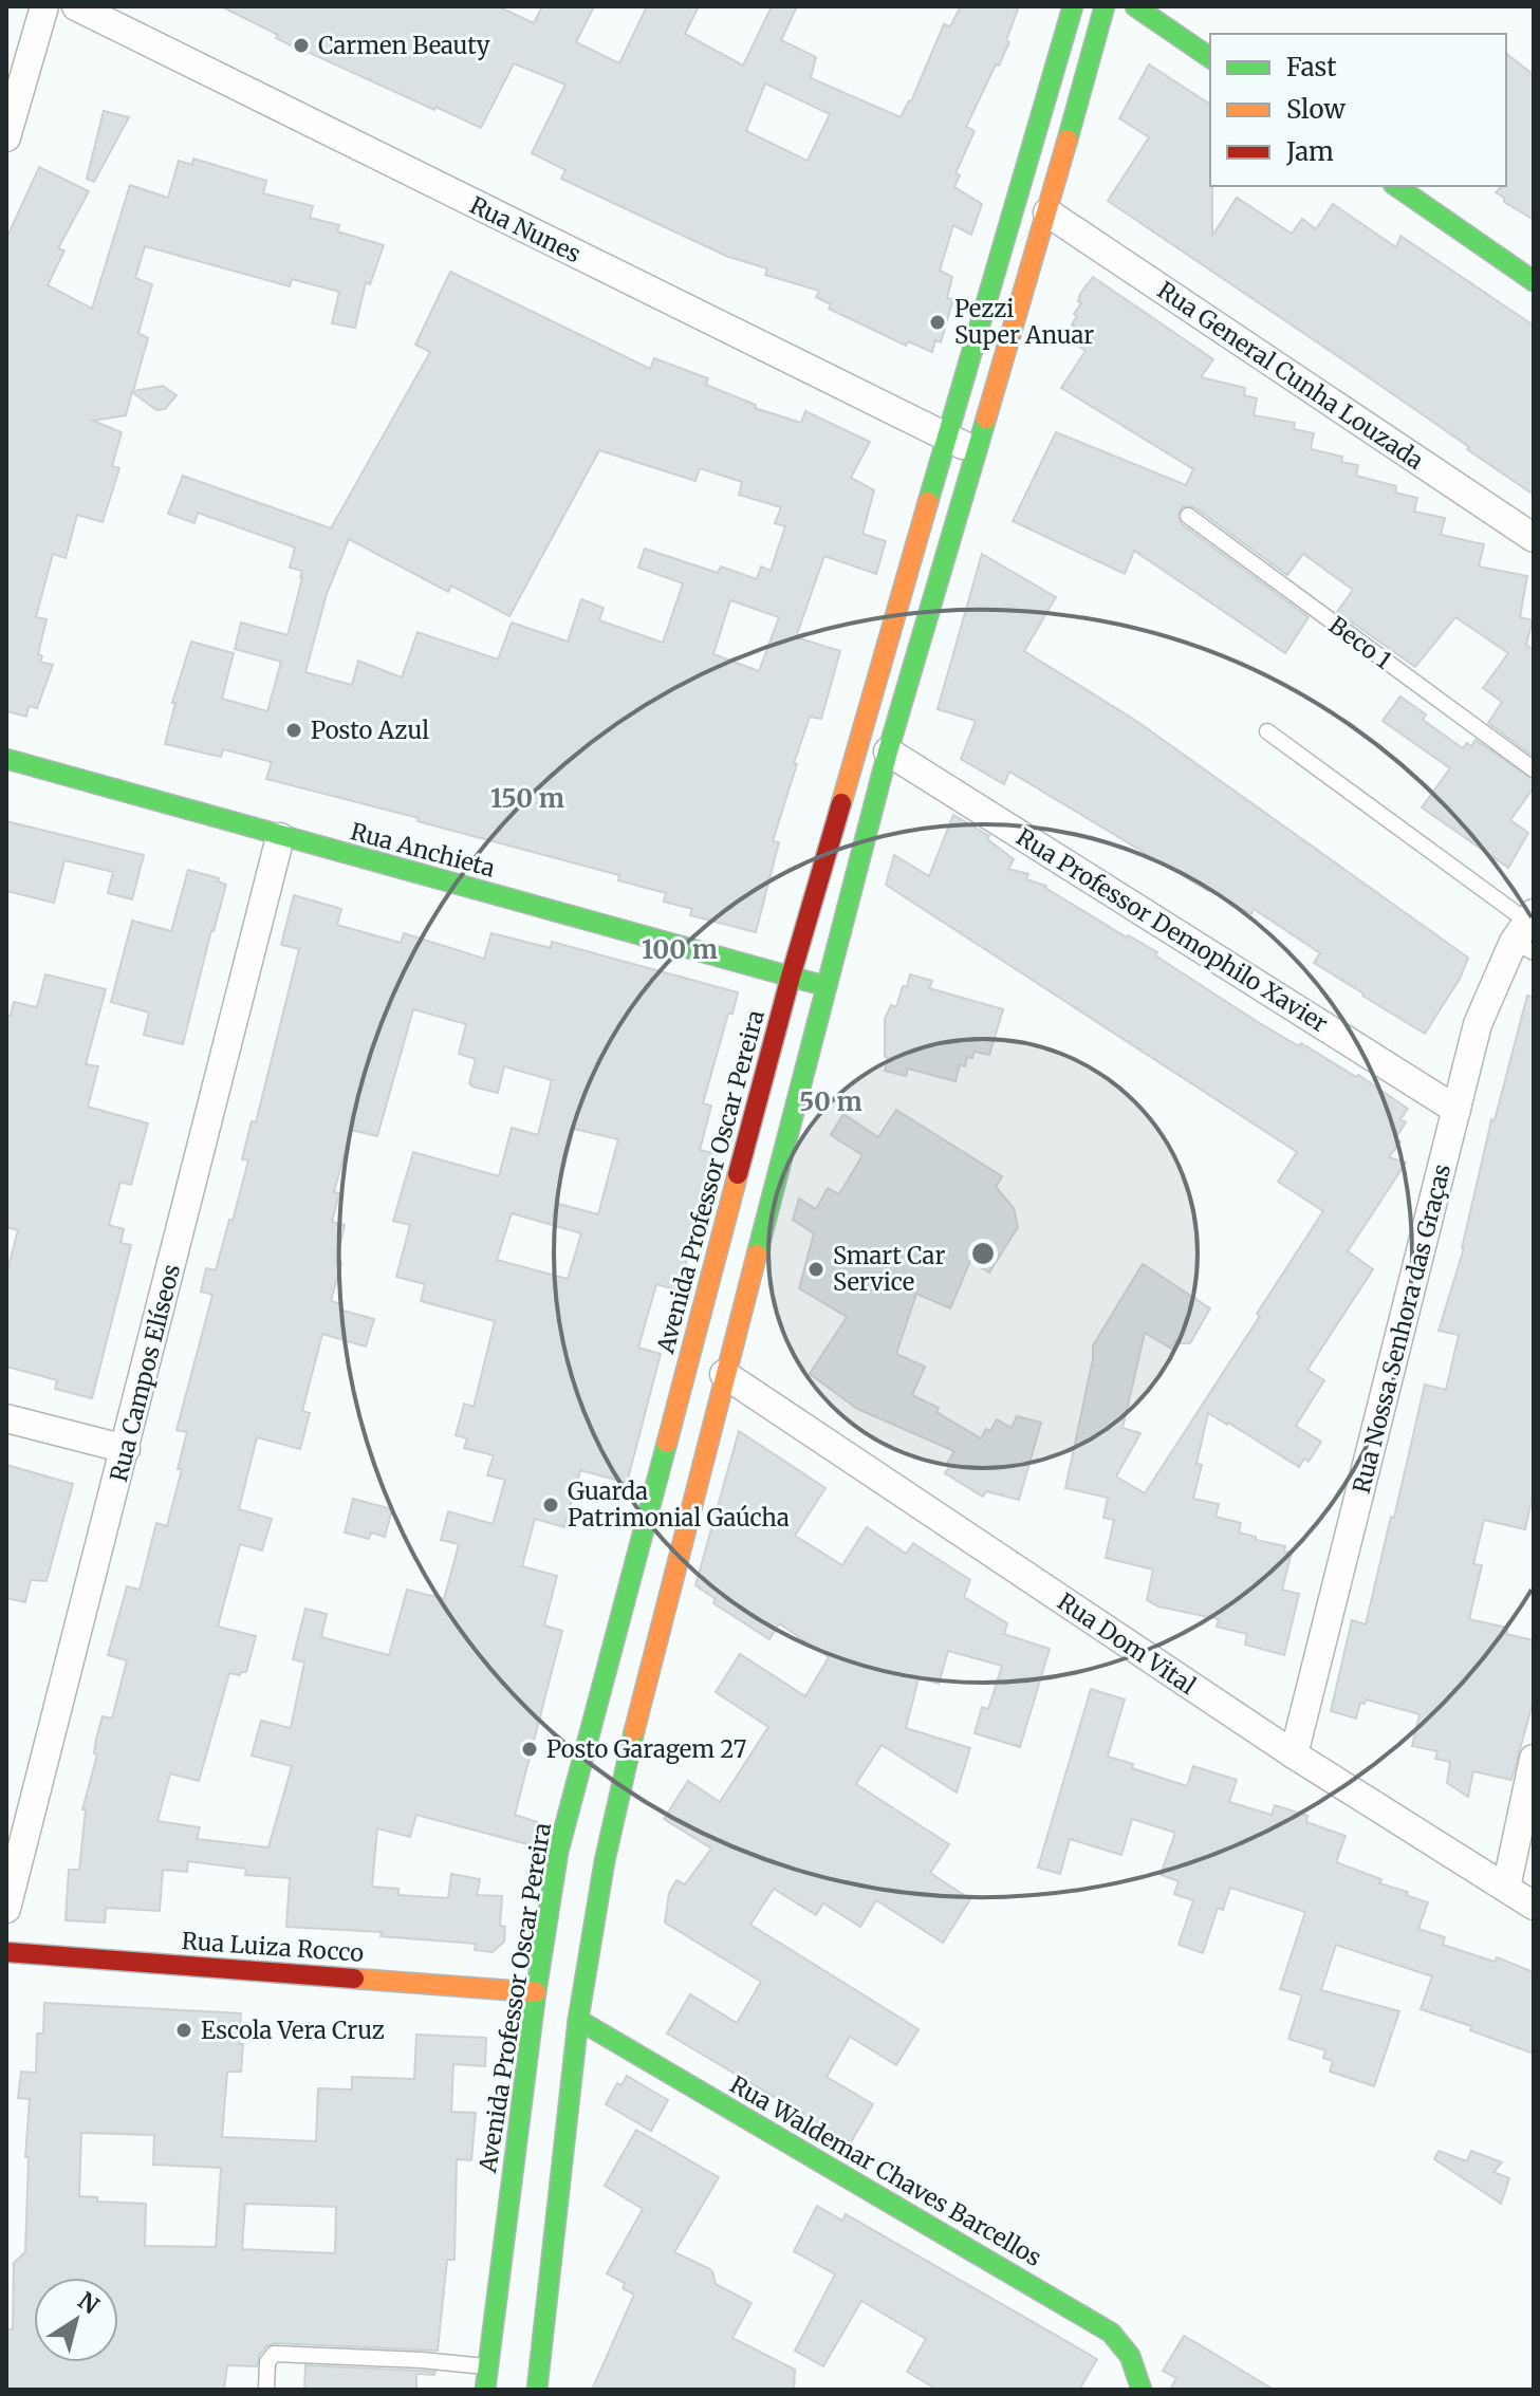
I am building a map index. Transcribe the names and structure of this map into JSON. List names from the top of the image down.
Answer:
{
  "streets": {
    "main road": [
      "Rua Anchieta",
      "Avenida Professor Oscar Pereira",
      "Rua Luiza Rocco",
      "Rua Waldemar Chaves Barcellos"
    ],
    "street": [
      "Rua Nunes",
      "Rua General Cunha Louzada",
      "Rua Professor Demophilo Xavier",
      "Rua Nossa Senhora das Graças",
      "Rua Campos Elíseos",
      "Rua Dom Vital"
    ],
    "lane": ["Beco 1"]
  },
  "crossings": [
    ["Rua Nunes", "Avenida Professor Oscar Pereira"],
    ["Rua Anchieta", "Avenida Professor Oscar Pereira"],
    ["Rua Anchieta", "Rua Campos Elíseos"],
    ["Rua Professor Demophilo Xavier", "Rua Nossa Senhora das Graças"],
    ["Avenida Professor Oscar Pereira", "Rua Luiza Rocco"],
    ["Rua Nossa Senhora das Graças", "Rua Dom Vital"]
  ],
  "places": [
    "Carmen Beauty",
    "Pezzi Super Anuar",
    "Posto Azul",
    "Smart Car Service",
    "Guarda Patrimonial Gaúcha",
    "Posto Garagem 27",
    "Escola Vera Cruz"
  ],
  "legend": ["Fast", "Slow", "Jam"],
  "north": "top right",
  "rings": ["150 m", "100 m", "50 m"]
}
